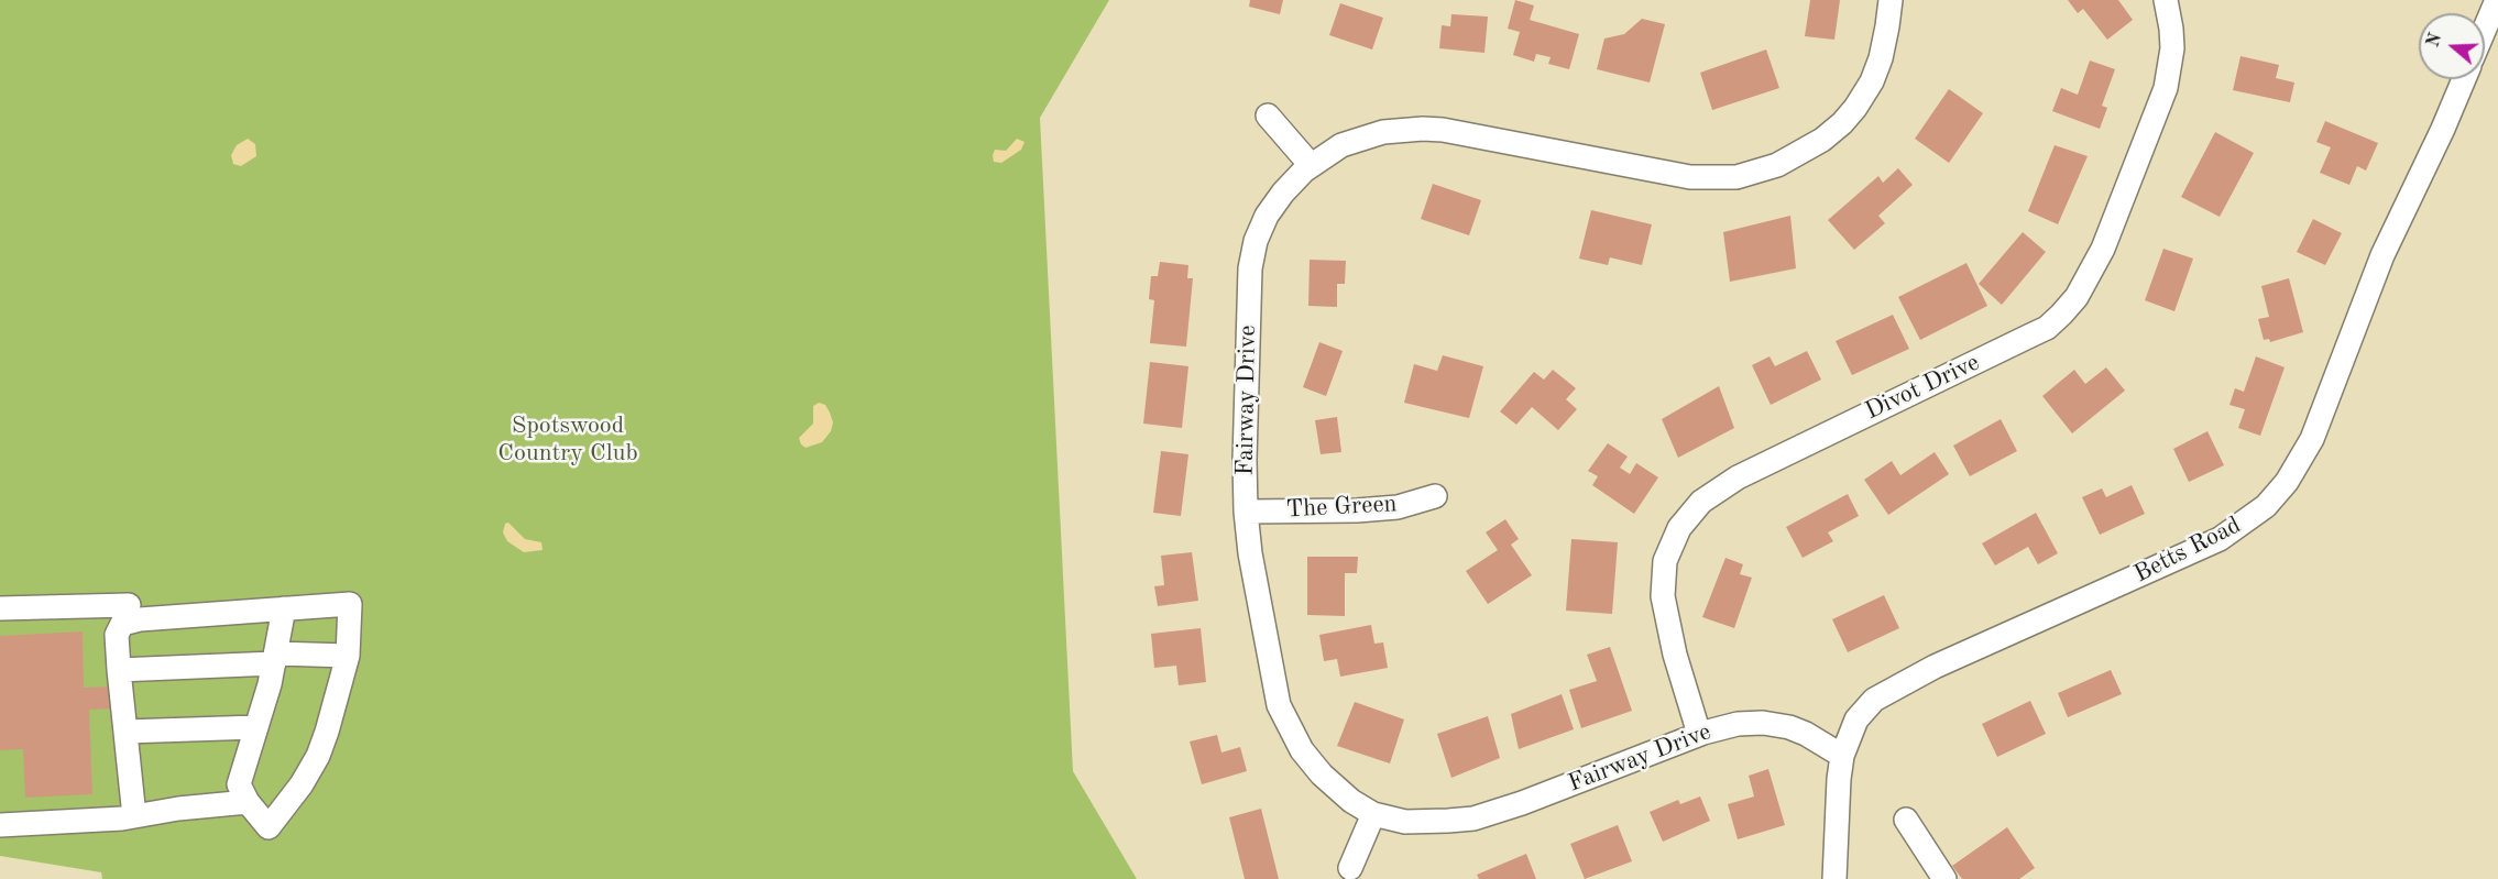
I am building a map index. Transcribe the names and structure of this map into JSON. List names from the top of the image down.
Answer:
{
  "streets": {
    "street": [
      "Divot Drive",
      "Fairway Drive",
      "The Green",
      "Betts Road"
    ]
  },
  "crossings": [
    ["Divot Drive", "Fairway Drive"],
    ["Fairway Drive", "The Green"],
    ["Fairway Drive", "Betts Road"]
  ],
  "parks": ["Spotswood Country Club"],
  "north": "left"
}
